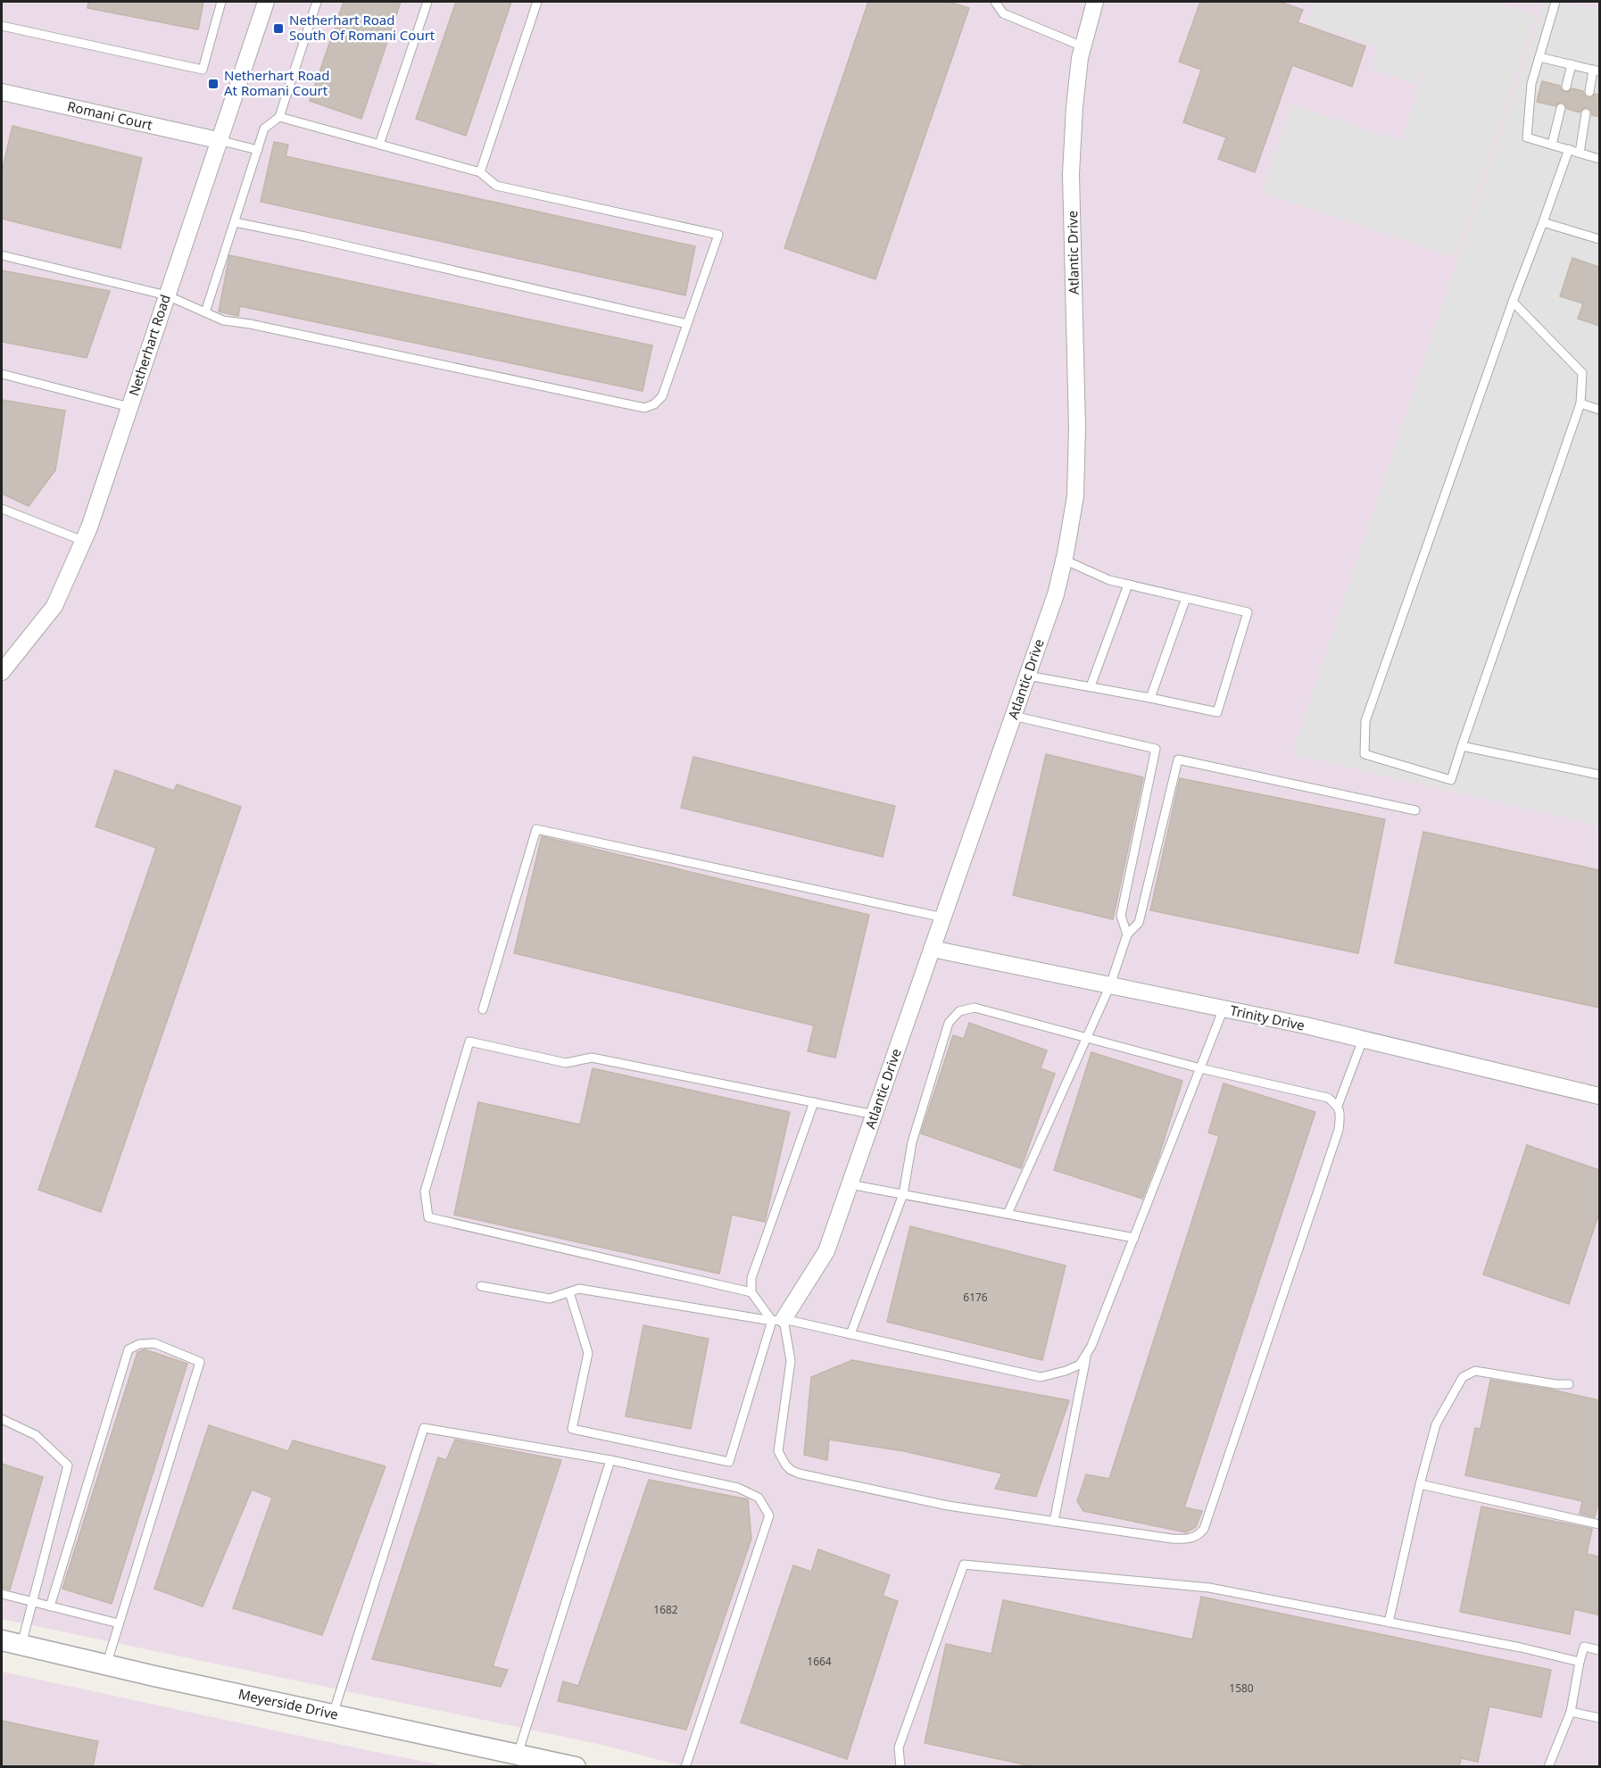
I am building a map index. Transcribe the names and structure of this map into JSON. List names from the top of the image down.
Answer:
{
  "streets": {
    "street": [
      "Romani Court",
      "Atlantic Drive",
      "Netherhart Road",
      "Trinity Drive",
      "Meyerside Drive"
    ]
  },
  "crossings": [
    ["Romani Court", "Netherhart Road"],
    ["Atlantic Drive", "Trinity Drive"]
  ],
  "places": {
    "transit": ["Netherhart Road South Of Romani Court", "Netherhart Road At Romani Court"]
  },
  "house_numbers": [
    "6176",
    "1682",
    "1664",
    "1580"
  ]
}
